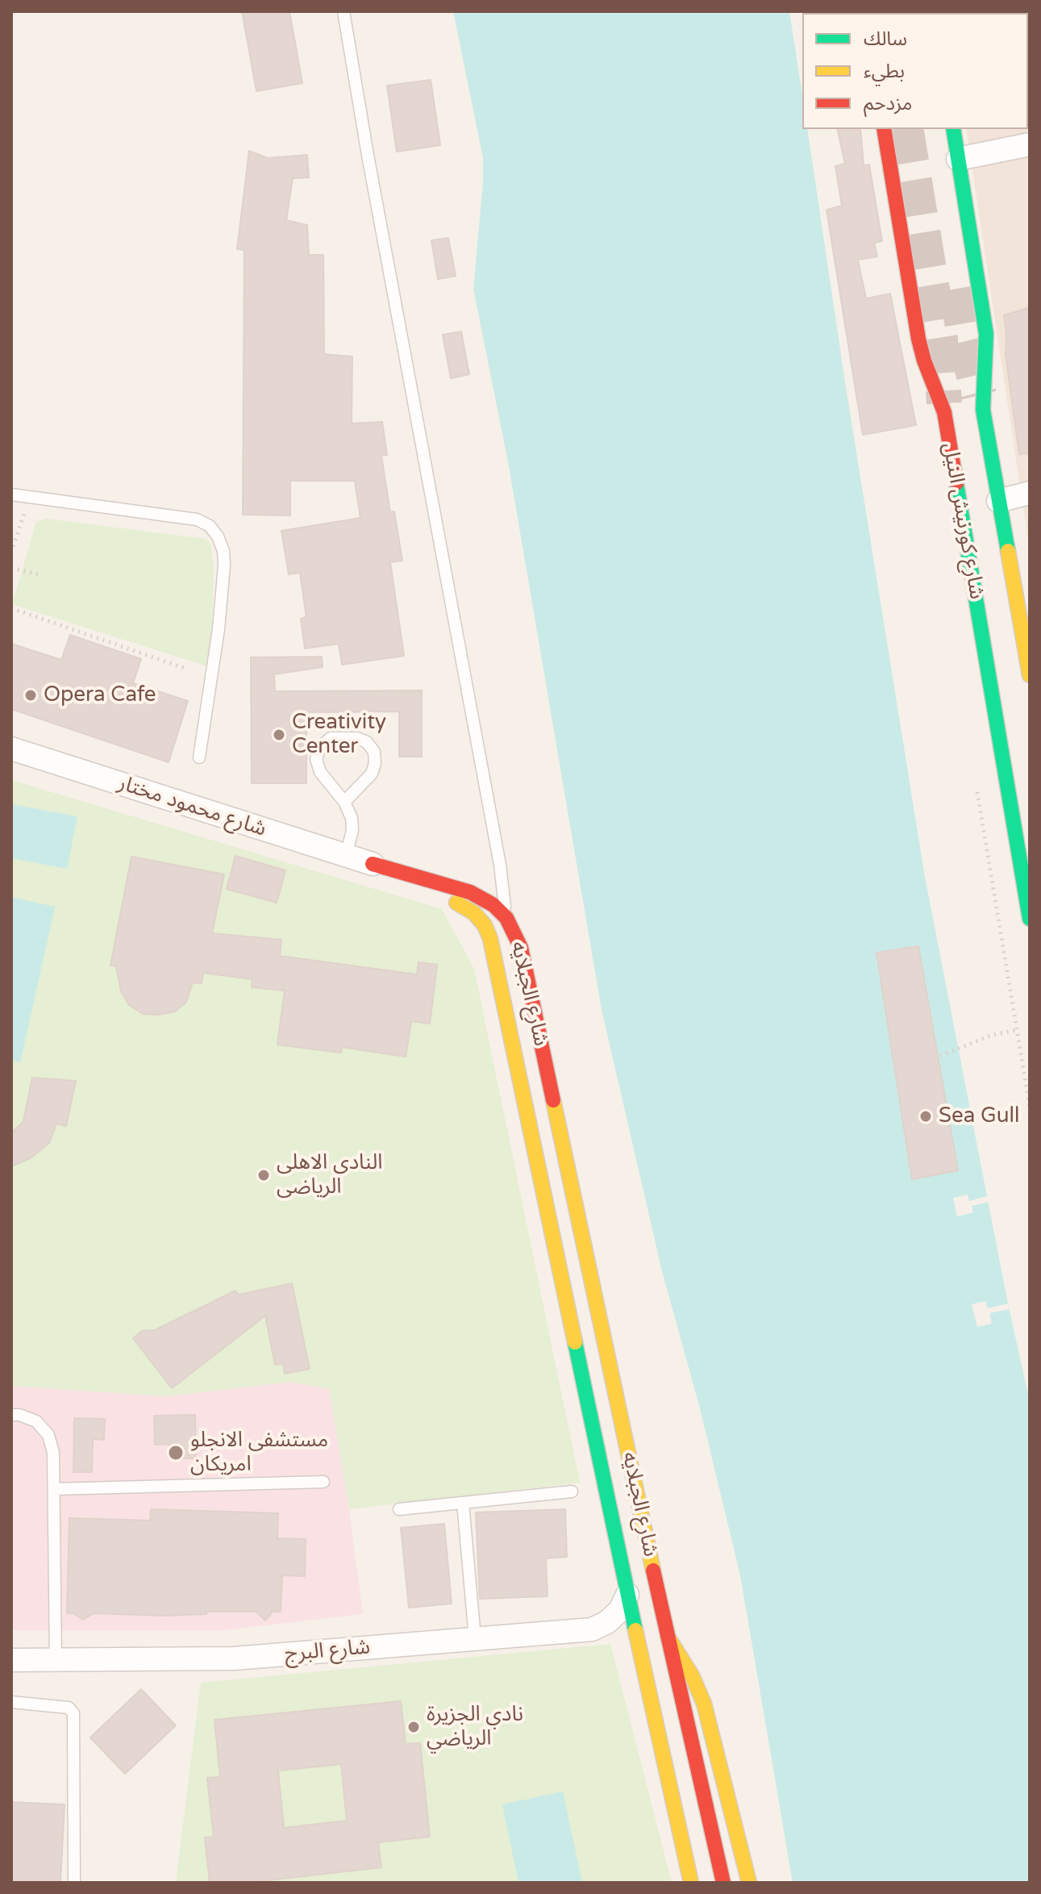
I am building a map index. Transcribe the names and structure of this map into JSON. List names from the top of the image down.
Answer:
{
  "streets": {
    "main road": ["شارع كورنيش النيل", "شارع الجبلايه"],
    "street": ["شارع محمود مختار", "شارع البرج"]
  },
  "crossings": [
    ["شارع محمود مختار", "شارع الجبلايه"],
    ["شارع الجبلايه", "شارع البرج"]
  ],
  "places": [
    "Opera Cafe",
    "Creativity Center",
    "Sea Gull",
    "النادى الاهلى الرياضى",
    "مستشفى الانجلو امريكان",
    "نادي الجزيرة الرياضي"
  ],
  "legend": ["سالك", "بطيء", "مزدحم"]
}
